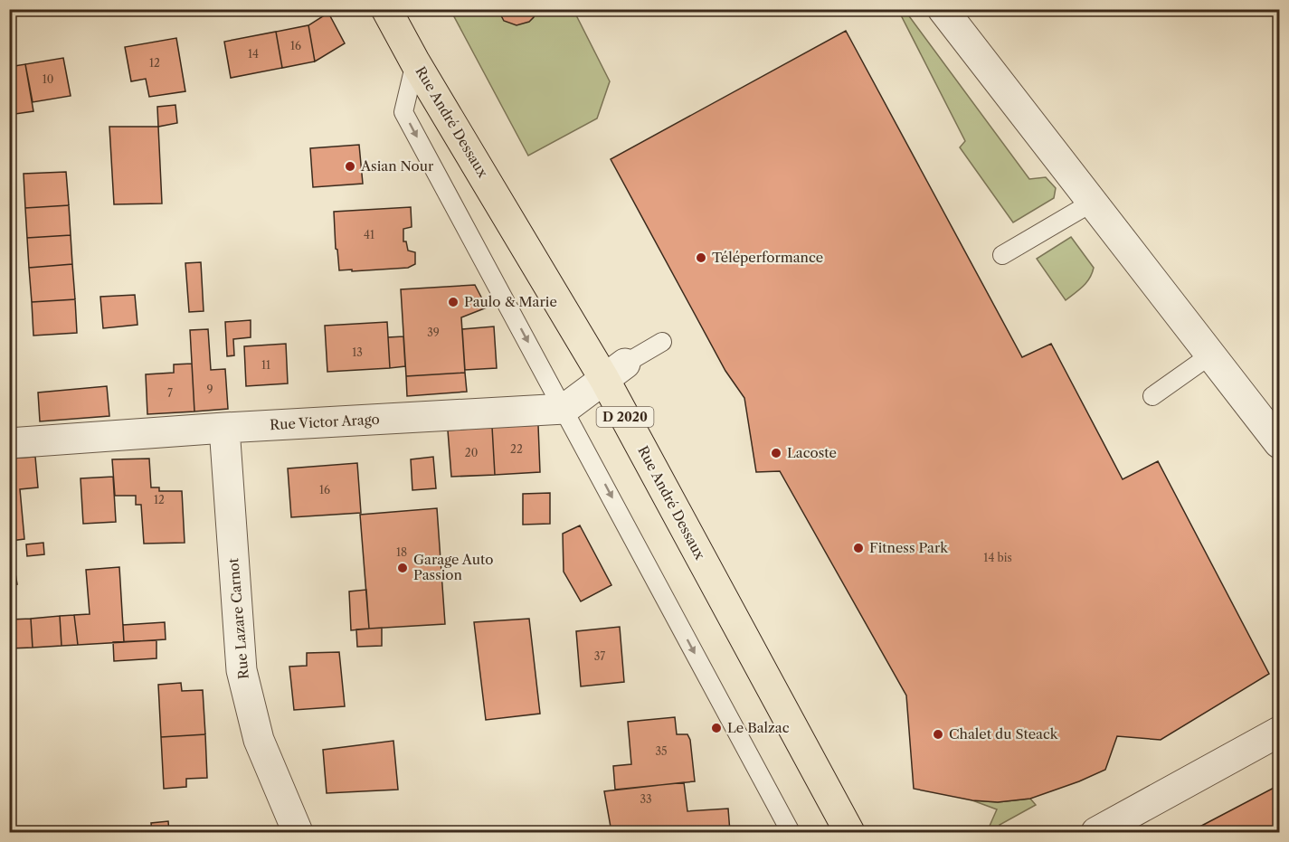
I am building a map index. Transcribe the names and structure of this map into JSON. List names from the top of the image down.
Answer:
{
  "streets": {
    "main road": ["Rue André Dessaux", "D 2020"],
    "street": ["Rue Victor Arago", "Rue Lazare Carnot"]
  },
  "crossings": [
    ["Rue Victor Arago", "Rue Lazare Carnot"]
  ],
  "places": [
    "Asian Nour",
    "Téléperformance",
    "Paulo & Marie",
    "Lacoste",
    "Fitness Park",
    "Garage Auto Passion",
    "Le Balzac",
    "Chalet du Steack"
  ],
  "house_numbers": [
    "16",
    "14",
    "12",
    "10",
    "41",
    "39",
    "13",
    "11",
    "9",
    "7",
    "22",
    "20",
    "16",
    "12",
    "18",
    "14 bis",
    "37",
    "35",
    "33"
  ]
}
